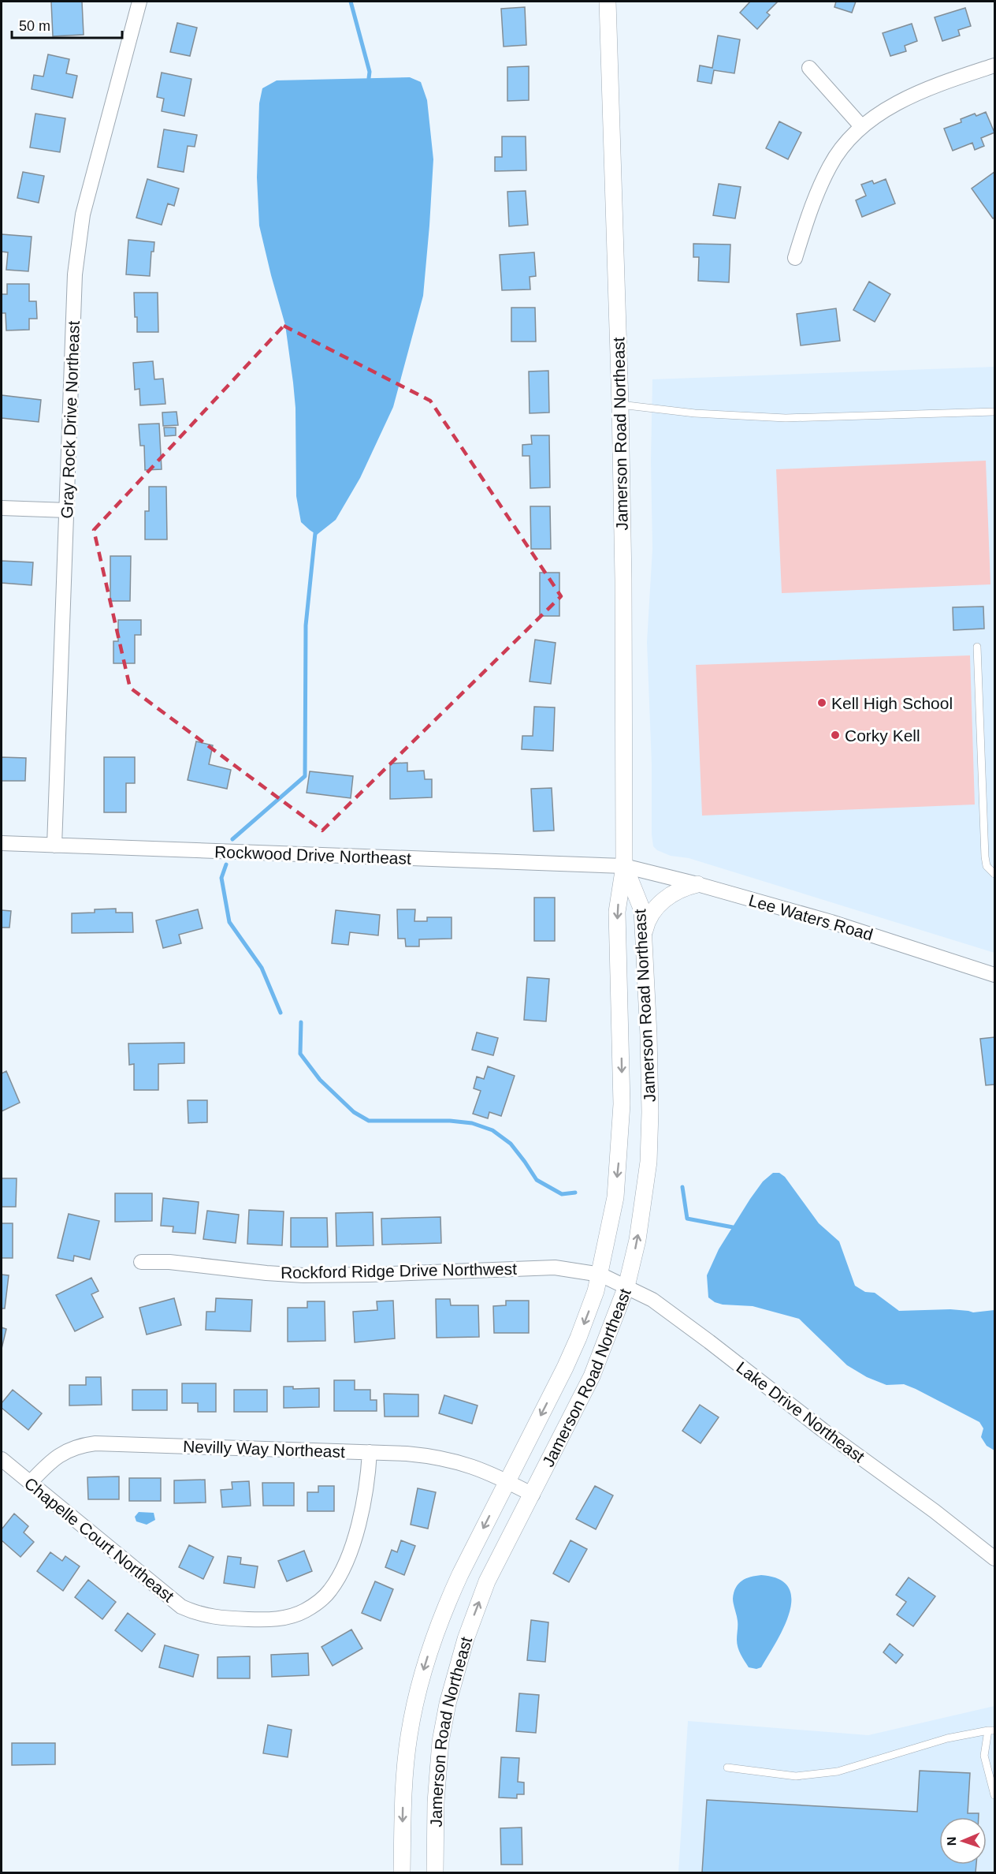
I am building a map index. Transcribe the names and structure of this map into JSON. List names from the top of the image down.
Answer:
{
  "streets": {
    "street": [
      "Gray Rock Drive Northeast",
      "Jamerson Road Northeast",
      "Rockwood Drive Northeast",
      "Lee Waters Road",
      "Rockford Ridge Drive Northwest",
      "Lake Drive Northeast",
      "Nevilly Way Northeast",
      "Chapelle Court Northeast"
    ]
  },
  "crossings": [
    ["Gray Rock Drive Northeast", "Rockwood Drive Northeast"],
    ["Jamerson Road Northeast", "Rockwood Drive Northeast"],
    ["Jamerson Road Northeast", "Lee Waters Road"],
    ["Jamerson Road Northeast", "Rockford Ridge Drive Northwest"],
    ["Jamerson Road Northeast", "Lake Drive Northeast"],
    ["Jamerson Road Northeast", "Nevilly Way Northeast"],
    ["Rockwood Drive Northeast", "Lee Waters Road"],
    ["Rockford Ridge Drive Northwest", "Lake Drive Northeast"],
    ["Nevilly Way Northeast", "Chapelle Court Northeast"]
  ],
  "places": ["Kell High School", "Corky Kell"],
  "scale_bar": "50 m",
  "north": "left"
}
